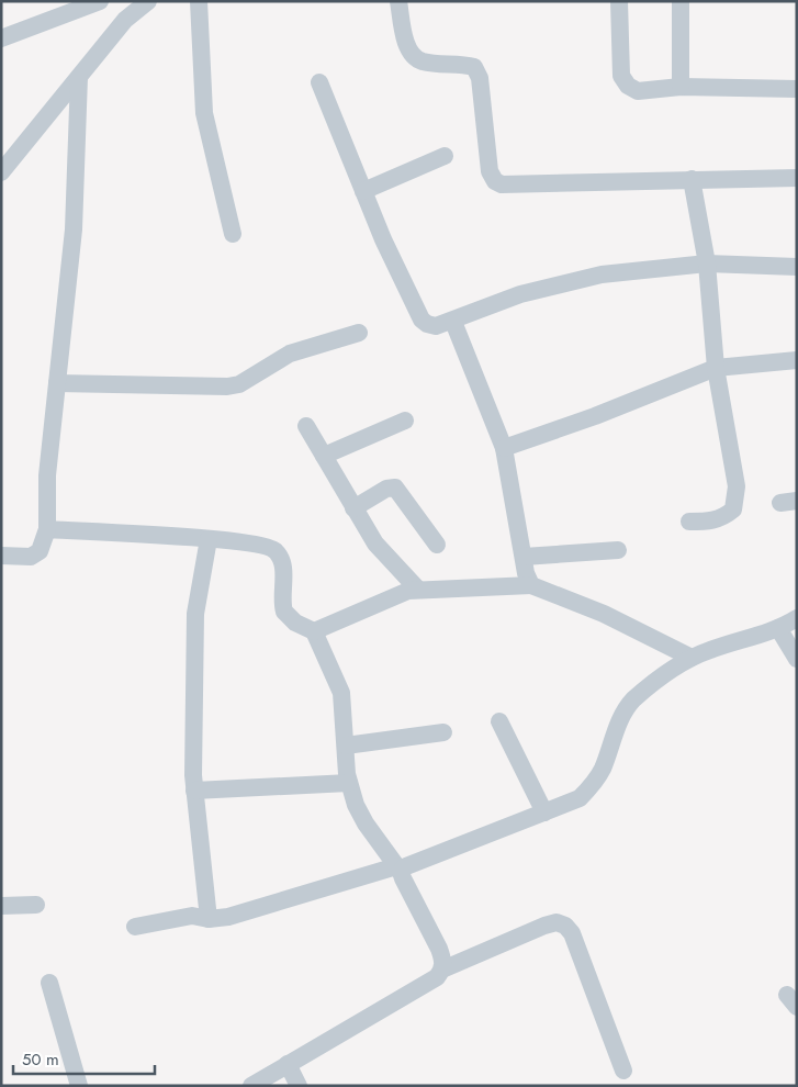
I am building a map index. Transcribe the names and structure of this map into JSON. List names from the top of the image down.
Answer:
{
  "scale_bar": "50 m"
}
